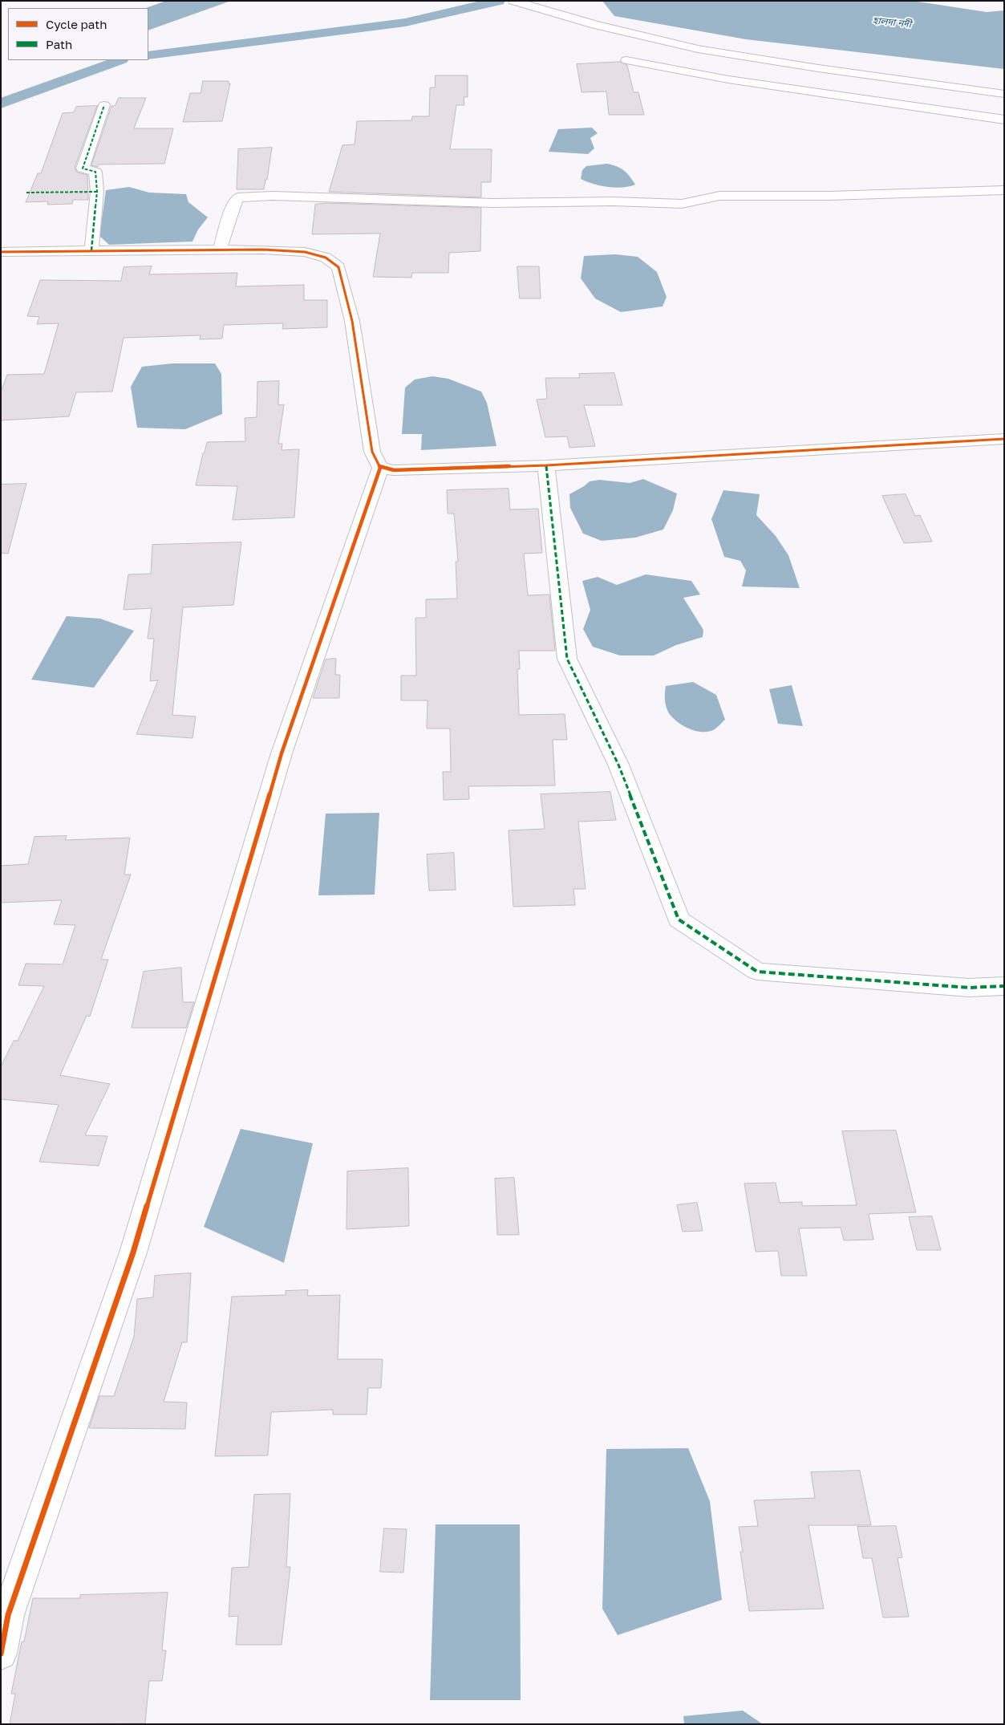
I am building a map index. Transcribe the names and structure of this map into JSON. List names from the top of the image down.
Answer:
{
  "water": ["হালদা নদী"],
  "legend": ["Cycle path", "Path"]
}
